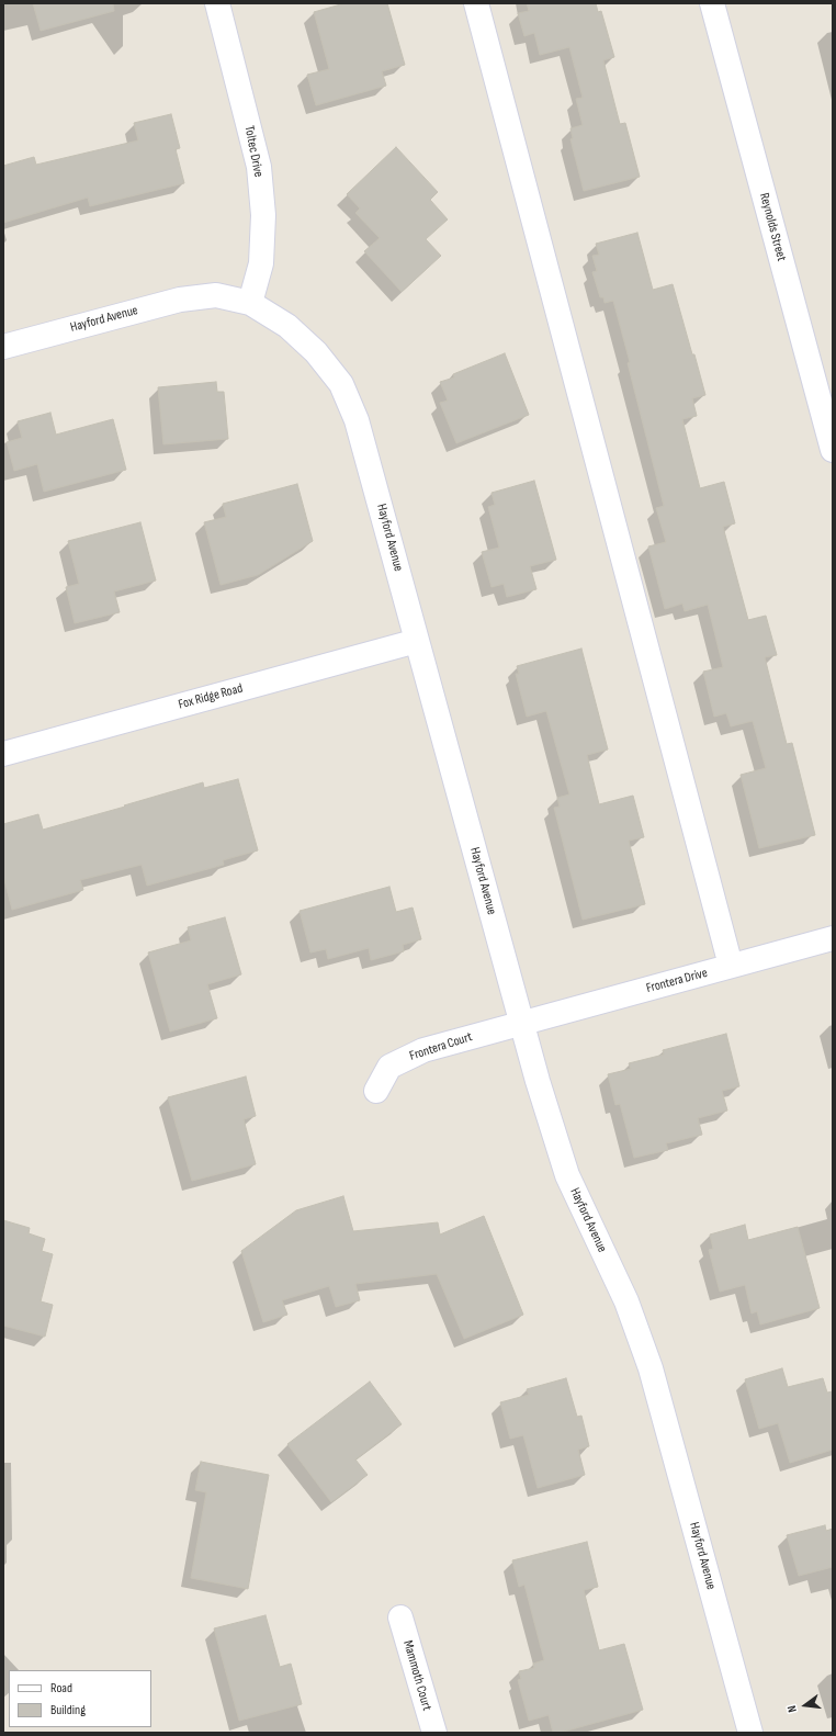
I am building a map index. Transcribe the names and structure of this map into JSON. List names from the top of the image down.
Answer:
{
  "streets": {
    "street": [
      "Toltec Drive",
      "Reynolds Street",
      "Hayford Avenue",
      "Fox Ridge Road",
      "Frontera Drive",
      "Frontera Court",
      "Mammoth Court"
    ]
  },
  "crossings": [
    ["Toltec Drive", "Hayford Avenue"],
    ["Hayford Avenue", "Fox Ridge Road"],
    ["Hayford Avenue", "Frontera Drive"],
    ["Hayford Avenue", "Frontera Court"],
    ["Frontera Drive", "Frontera Court"]
  ],
  "legend": ["Road", "Building"],
  "north": "left"
}
